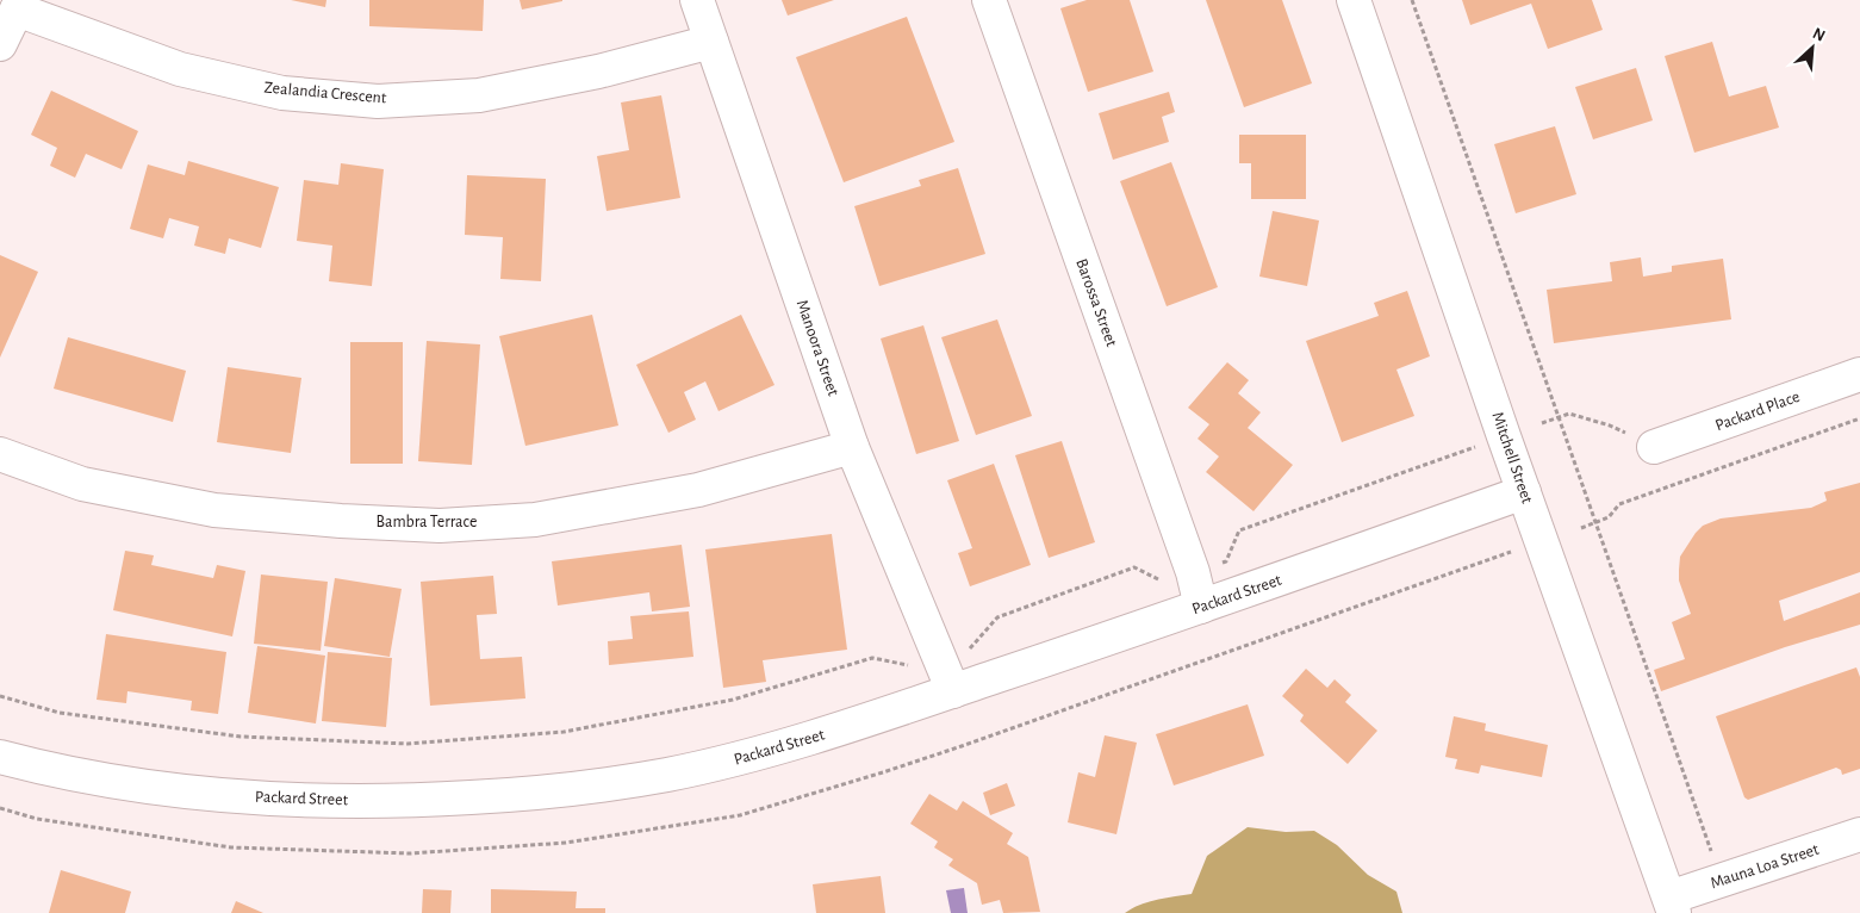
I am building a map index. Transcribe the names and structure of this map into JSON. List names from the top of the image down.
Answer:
{
  "streets": {
    "street": [
      "Zealandia Crescent",
      "Barossa Street",
      "Manoora Street",
      "Packard Place",
      "Mitchell Street",
      "Bambra Terrace",
      "Packard Street",
      "Mauna Loa Street"
    ]
  },
  "crossings": [
    ["Zealandia Crescent", "Manoora Street"],
    ["Barossa Street", "Packard Street"],
    ["Manoora Street", "Bambra Terrace"],
    ["Manoora Street", "Packard Street"],
    ["Mitchell Street", "Packard Street"],
    ["Mitchell Street", "Mauna Loa Street"]
  ],
  "north": "top right"
}
